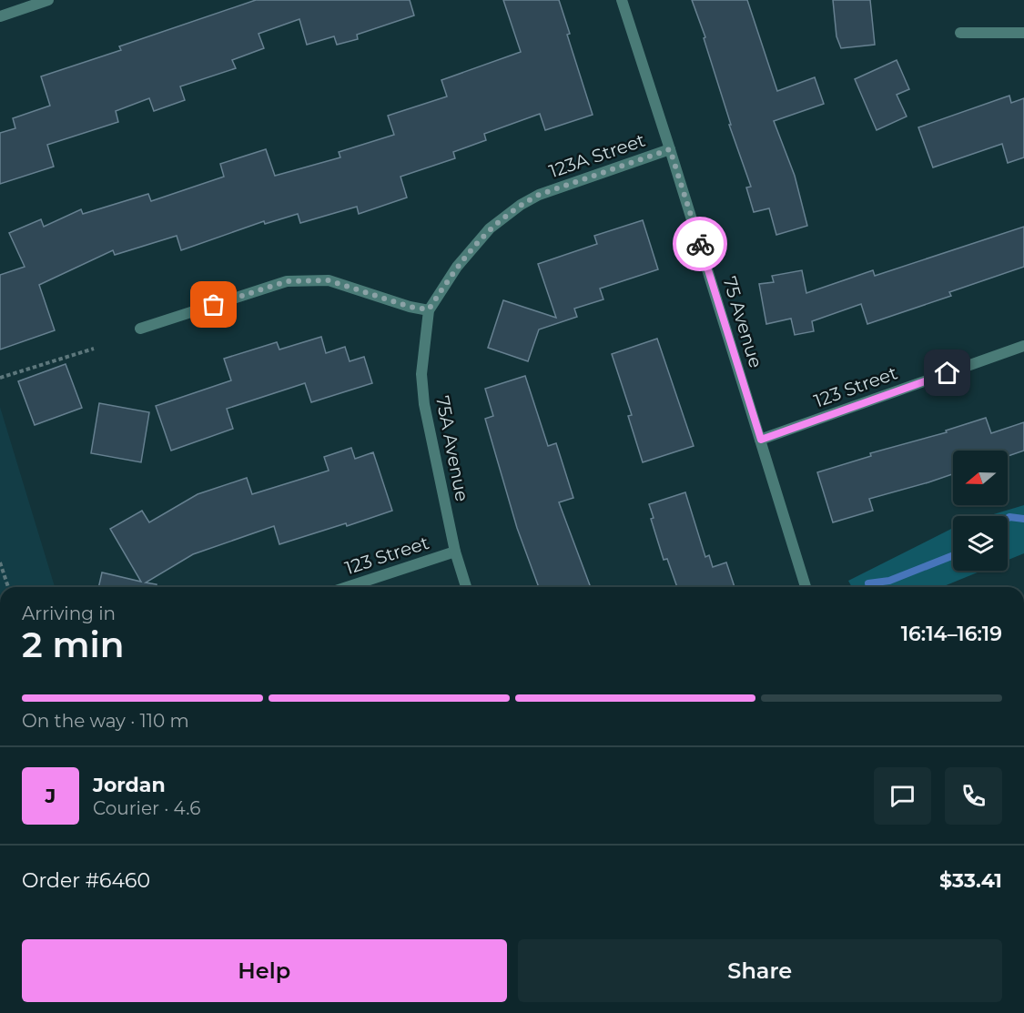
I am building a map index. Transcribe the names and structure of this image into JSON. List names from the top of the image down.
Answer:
{
  "streets": {
    "street": [
      "123A Street",
      "75 Avenue",
      "123 Street",
      "75A Avenue"
    ]
  },
  "crossings": [
    ["123A Street", "75 Avenue"],
    ["123A Street", "75A Avenue"],
    ["75 Avenue", "123 Street"],
    ["123 Street", "75A Avenue"]
  ],
  "north": "left",
  "page": {
    "heading": ["2 min", "Arriving in", "16:14–16:19"],
    "panel": [
      "Jordan",
      "Courier · 4.6",
      "Order #6460",
      "$33.41"
    ],
    "bar": "On the way · 110 m",
    "round": "J",
    "buttons": ["Help", "Share"]
  }
}
